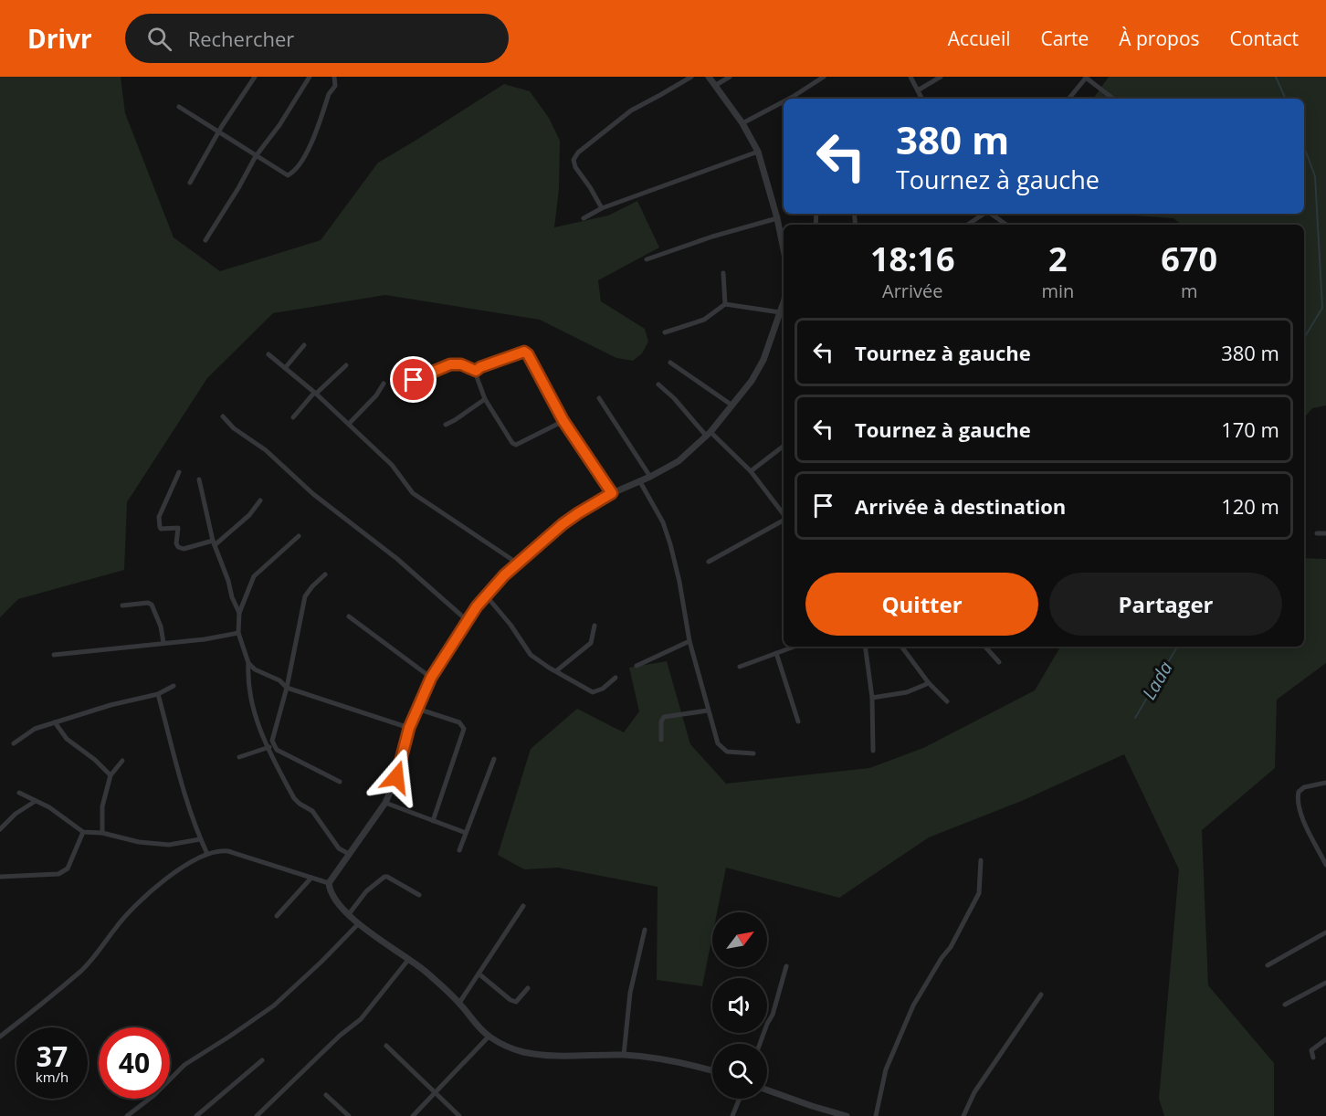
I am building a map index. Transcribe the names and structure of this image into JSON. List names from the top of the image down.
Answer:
{
  "water": ["Lada"],
  "north": "top right",
  "page": {
    "header": "Drivr",
    "search": "Rechercher",
    "nav": [
      "Accueil",
      "Carte",
      "À propos",
      "Contact"
    ],
    "turn": ["380 m", "Tournez à gauche"],
    "eta": [
      "18:16",
      "Arrivée",
      "2",
      "min",
      "670",
      "m"
    ],
    "list": [
      {
        "name": "Tournez à gauche",
        "value": "380 m"
      },
      {
        "name": "Tournez à gauche",
        "value": "170 m"
      },
      {
        "name": "Arrivée à destination",
        "value": "120 m"
      }
    ],
    "buttons": ["Quitter", "Partager"],
    "speed": "37 km/h",
    "limit": "40"
  }
}
